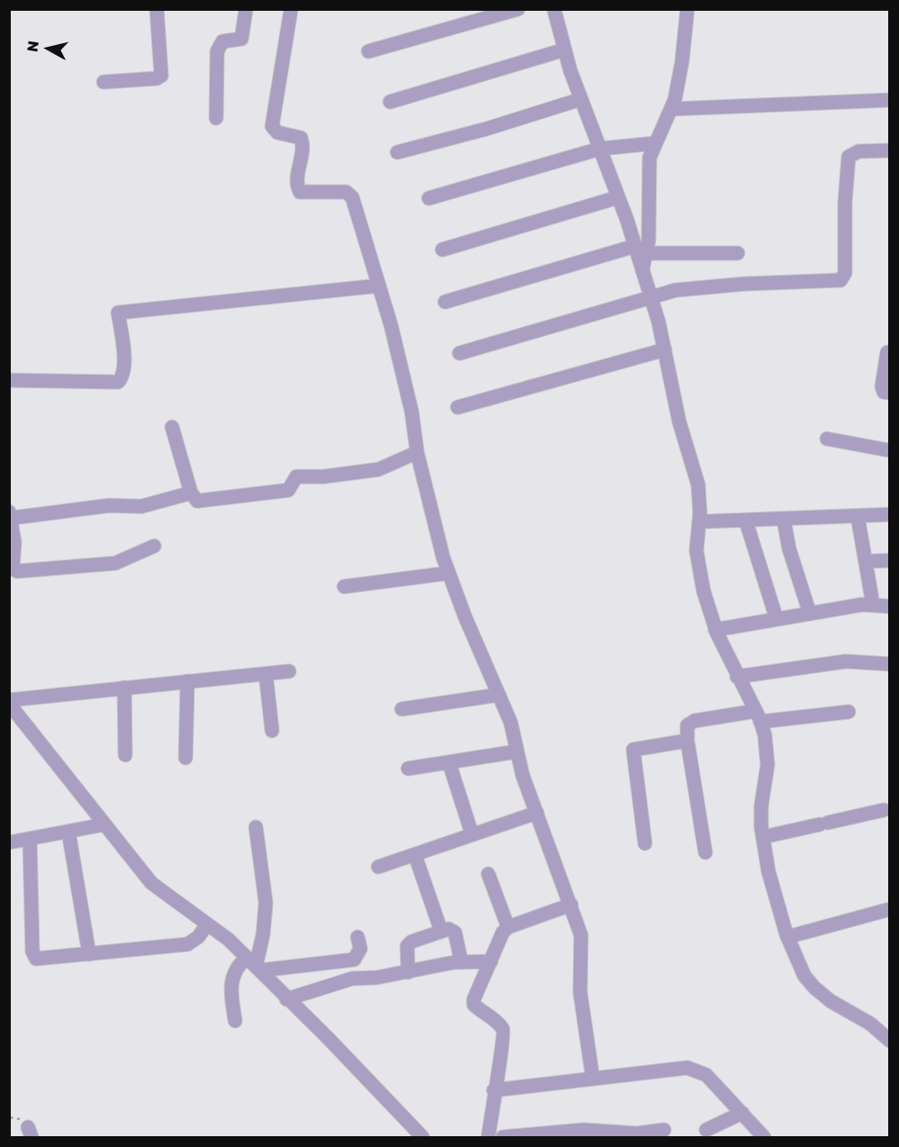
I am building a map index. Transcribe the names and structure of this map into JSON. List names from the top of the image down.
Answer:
{
  "north": "left"
}
